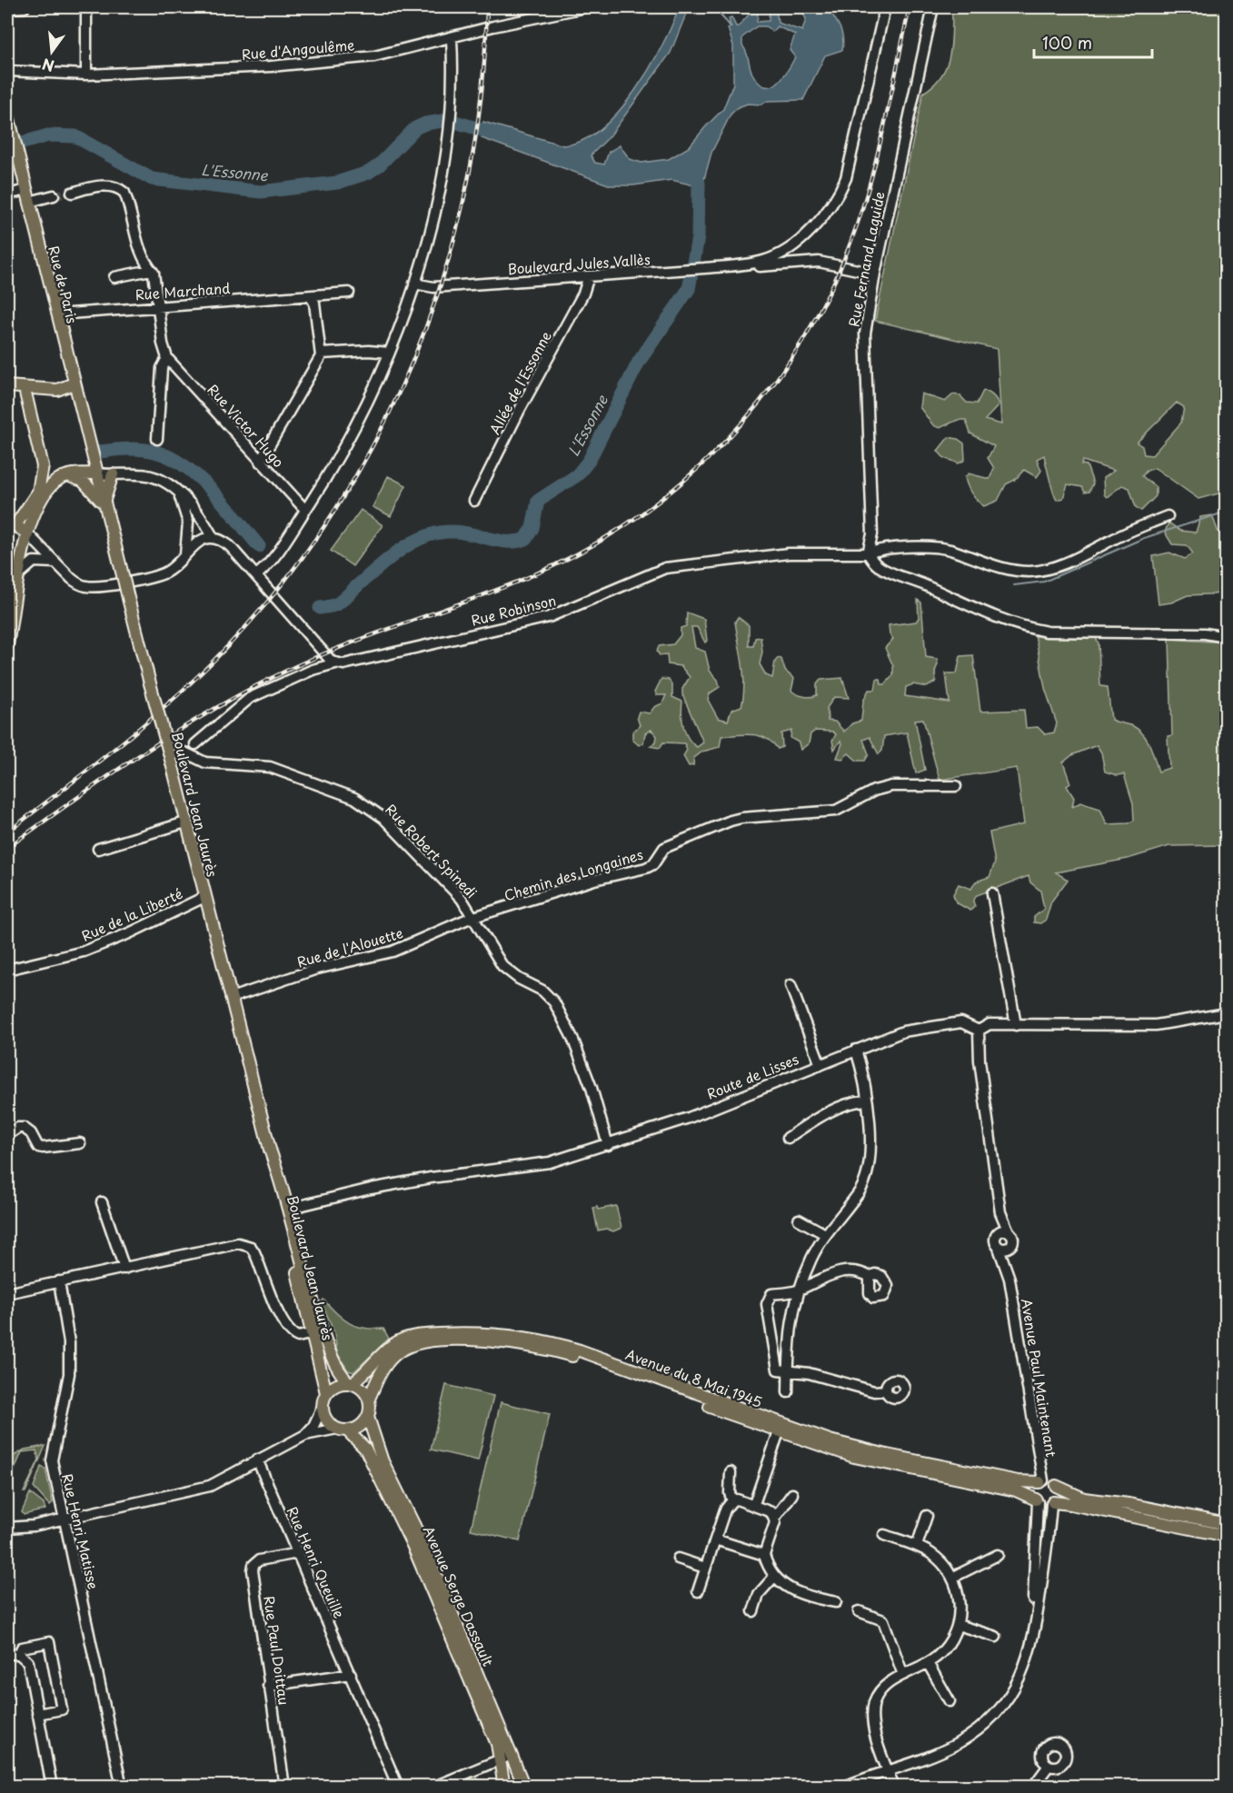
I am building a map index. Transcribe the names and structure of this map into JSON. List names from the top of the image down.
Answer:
{
  "streets": {
    "main road": [
      "Rue de Paris",
      "Boulevard Jean Jaurès",
      "Avenue du 8 Mai 1945",
      "Avenue Serge Dassault"
    ],
    "street": [
      "Rue d'Angoulême",
      "Rue Fernand Laguide",
      "Boulevard Jules Vallès",
      "Rue Marchand",
      "Allée de l'Essonne",
      "Rue Victor Hugo",
      "Rue Robinson",
      "Rue Robert Spinedi",
      "Chemin des Longaines",
      "Rue de la Liberté",
      "Rue de l'Alouette",
      "Route de Lisses",
      "Avenue Paul Maintenant",
      "Rue Henri Matisse",
      "Rue Henri Queuille",
      "Rue Paul Doittau"
    ]
  },
  "crossings": [
    ["Rue Fernand Laguide", "Boulevard Jules Vallès"],
    ["Rue Fernand Laguide", "Rue Robinson"],
    ["Boulevard Jules Vallès", "Allée de l'Essonne"],
    ["Rue de Paris", "Rue Marchand"],
    ["Rue de Paris", "Boulevard Jean Jaurès"],
    ["Boulevard Jean Jaurès", "Rue Robert Spinedi"],
    ["Boulevard Jean Jaurès", "Rue de la Liberté"],
    ["Boulevard Jean Jaurès", "Rue de l'Alouette"],
    ["Boulevard Jean Jaurès", "Route de Lisses"],
    ["Boulevard Jean Jaurès", "Avenue du 8 Mai 1945"],
    ["Boulevard Jean Jaurès", "Avenue Serge Dassault"],
    ["Rue Robert Spinedi", "Chemin des Longaines"],
    ["Rue Robert Spinedi", "Rue de l'Alouette"],
    ["Rue Robert Spinedi", "Route de Lisses"],
    ["Chemin des Longaines", "Rue de l'Alouette"],
    ["Avenue du 8 Mai 1945", "Avenue Paul Maintenant"],
    ["Avenue du 8 Mai 1945", "Avenue Serge Dassault"],
    ["Rue Henri Queuille", "Rue Paul Doittau"]
  ],
  "water": ["L'Essonne"],
  "scale_bar": "100 m",
  "north": "bottom"
}
